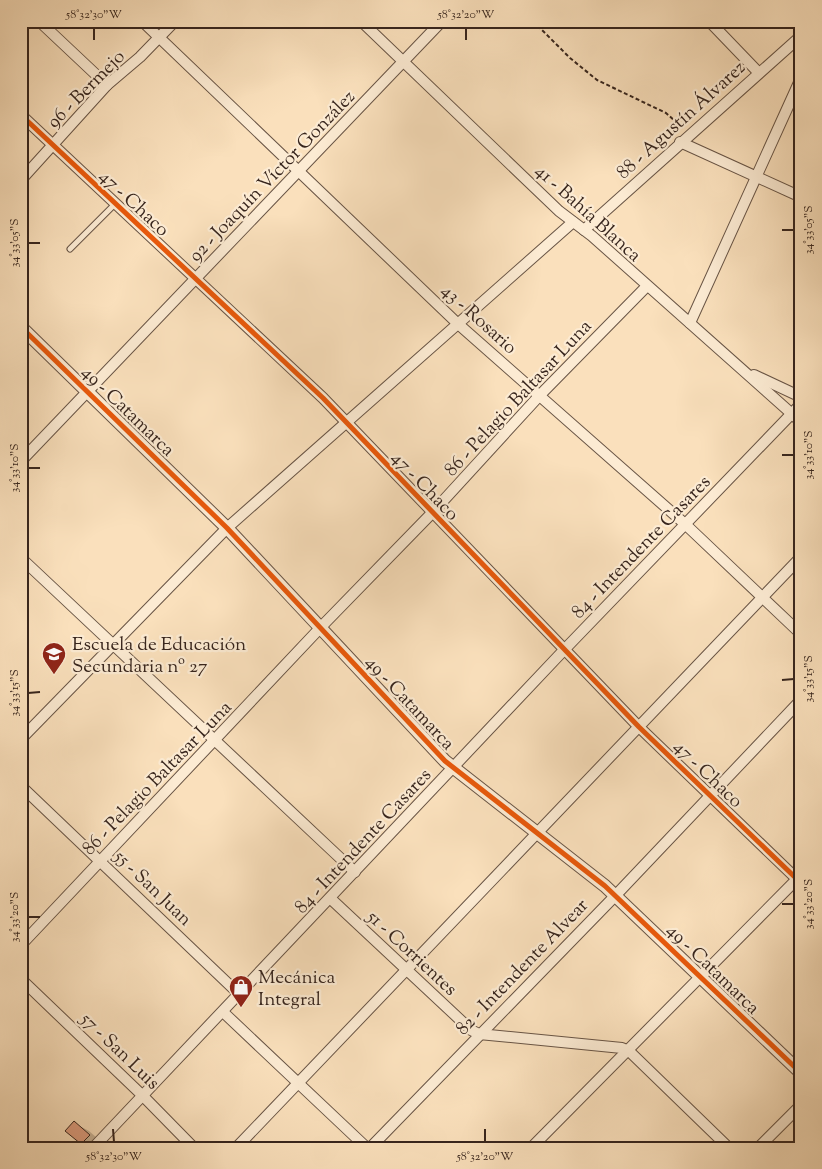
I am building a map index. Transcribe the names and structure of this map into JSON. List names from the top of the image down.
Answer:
{
  "streets": {
    "street": [
      "96 - Bermejo",
      "88 - Agustín Álvarez",
      "92 - Joaquín Víctor González",
      "47 - Chaco",
      "41 - Bahía Blanca",
      "43 - Rosario",
      "86 - Pelagio Baltasar Luna",
      "49 - Catamarca",
      "84 - Intendente Casares",
      "55 - San Juan",
      "51 - Corrientes",
      "82 - Intendente Alvear",
      "57 - San Luis"
    ]
  },
  "crossings": [
    ["96 - Bermejo", "47 - Chaco"],
    ["96 - Bermejo", "43 - Rosario"],
    ["88 - Agustín Álvarez", "41 - Bahía Blanca"],
    ["92 - Joaquín Víctor González", "47 - Chaco"],
    ["92 - Joaquín Víctor González", "41 - Bahía Blanca"],
    ["92 - Joaquín Víctor González", "43 - Rosario"],
    ["92 - Joaquín Víctor González", "49 - Catamarca"],
    ["47 - Chaco", "86 - Pelagio Baltasar Luna"],
    ["47 - Chaco", "84 - Intendente Casares"],
    ["47 - Chaco", "82 - Intendente Alvear"],
    ["41 - Bahía Blanca", "86 - Pelagio Baltasar Luna"],
    ["41 - Bahía Blanca", "84 - Intendente Casares"],
    ["43 - Rosario", "86 - Pelagio Baltasar Luna"],
    ["43 - Rosario", "84 - Intendente Casares"],
    ["86 - Pelagio Baltasar Luna", "49 - Catamarca"],
    ["86 - Pelagio Baltasar Luna", "55 - San Juan"],
    ["49 - Catamarca", "84 - Intendente Casares"],
    ["49 - Catamarca", "82 - Intendente Alvear"],
    ["84 - Intendente Casares", "55 - San Juan"],
    ["84 - Intendente Casares", "51 - Corrientes"],
    ["84 - Intendente Casares", "57 - San Luis"],
    ["51 - Corrientes", "82 - Intendente Alvear"]
  ],
  "places": {
    "school or university": ["Escuela de Educación Secundaria nº 27"],
    "shop": ["Mecánica Integral"]
  },
  "coordinates": [
    "58°32'30\"W",
    "58°32'20\"W",
    "34°33'05\"S",
    "34°33'10\"S",
    "34°33'15\"S",
    "34°33'20\"S"
  ]
}
